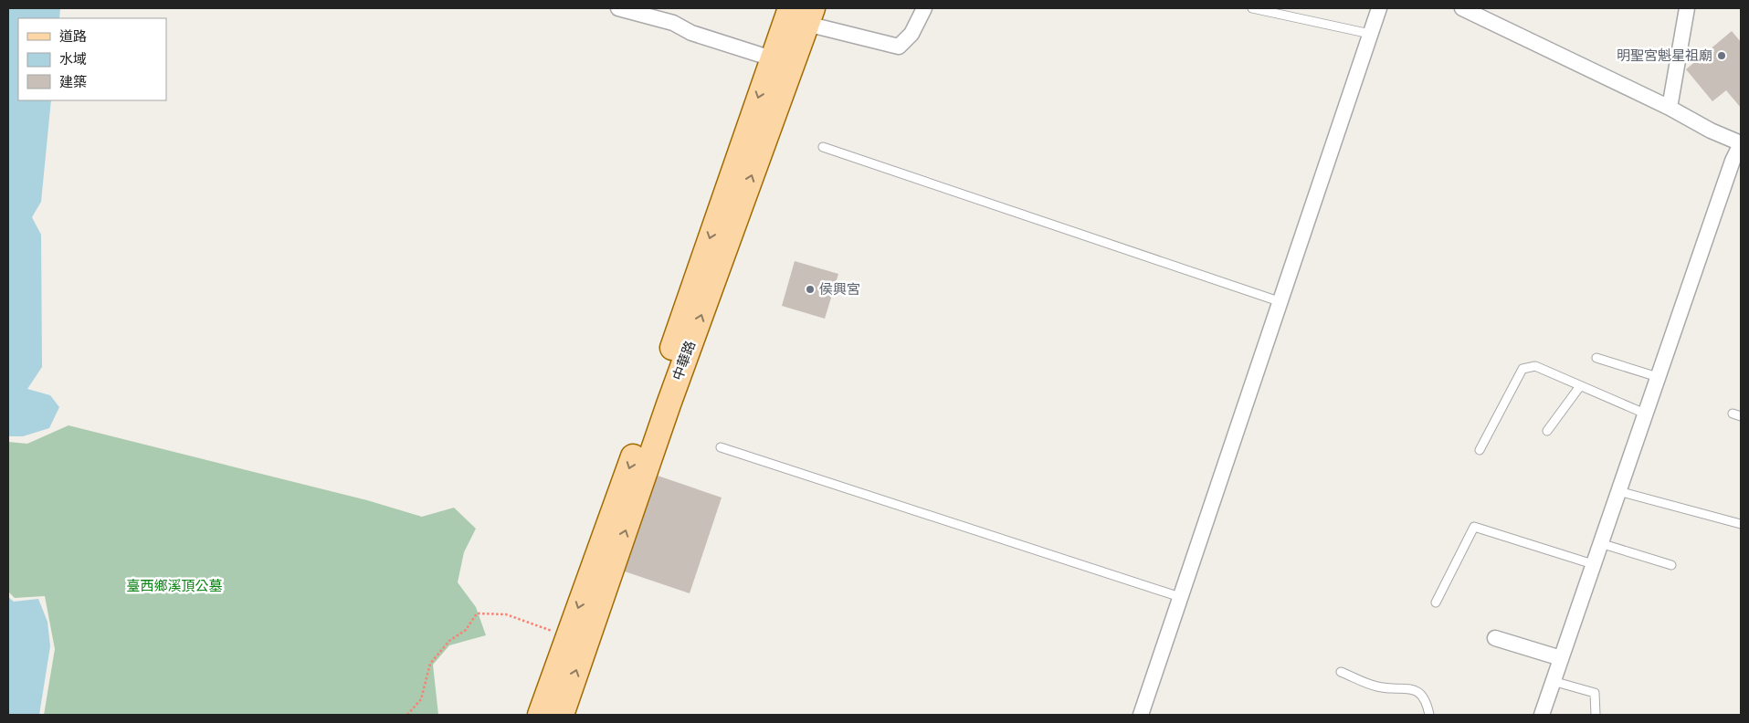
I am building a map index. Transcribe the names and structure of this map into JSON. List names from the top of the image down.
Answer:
{
  "streets": {
    "main road": ["中華路"]
  },
  "parks": ["臺西鄉溪頂公墓"],
  "places": ["明聖宮魁星祖廟", "侯興宮"],
  "legend": ["道路", "水域", "建築"]
}
